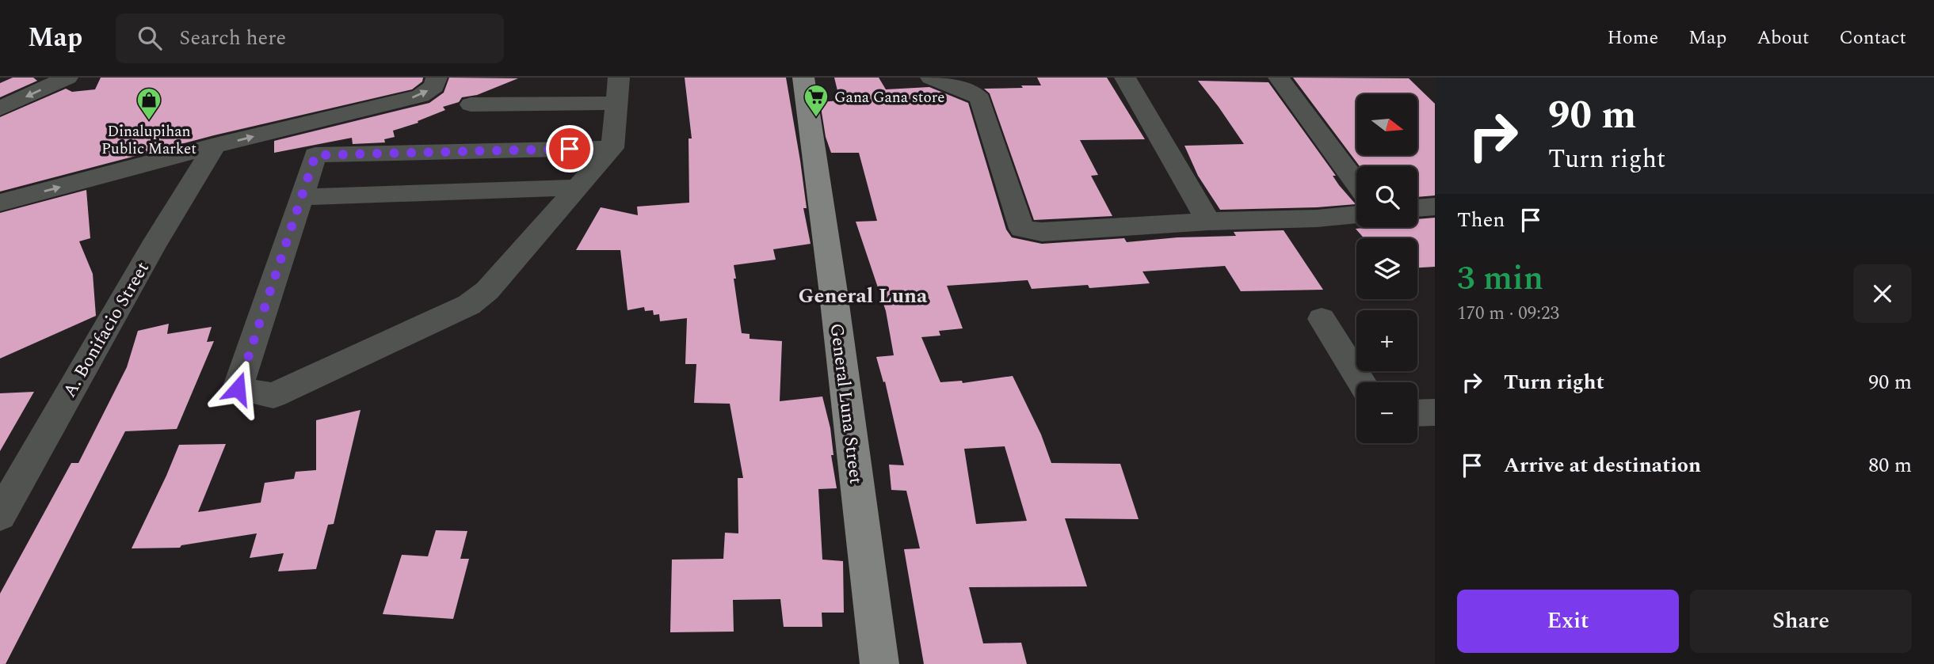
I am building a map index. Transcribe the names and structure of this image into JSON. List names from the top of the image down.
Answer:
{
  "streets": {
    "main road": ["General Luna Street"],
    "street": ["A. Bonifacio Street"]
  },
  "districts": ["General Luna"],
  "places": {
    "supermarket": ["Gana Gana store"],
    "shop": ["Dinalupihan Public Market"]
  },
  "north": "right",
  "page": {
    "header": "Map",
    "search": "Search here",
    "nav": [
      "Home",
      "Map",
      "About",
      "Contact"
    ],
    "turn": ["90 m", "Turn right"],
    "map_buttons": ["+", "−"],
    "then": "Then",
    "heading": ["3 min", "170 m · 09:23"],
    "list": [
      {
        "name": "Turn right",
        "value": "90 m"
      },
      {
        "name": "Arrive at destination",
        "value": "80 m"
      }
    ],
    "buttons": ["Exit", "Share"]
  }
}
